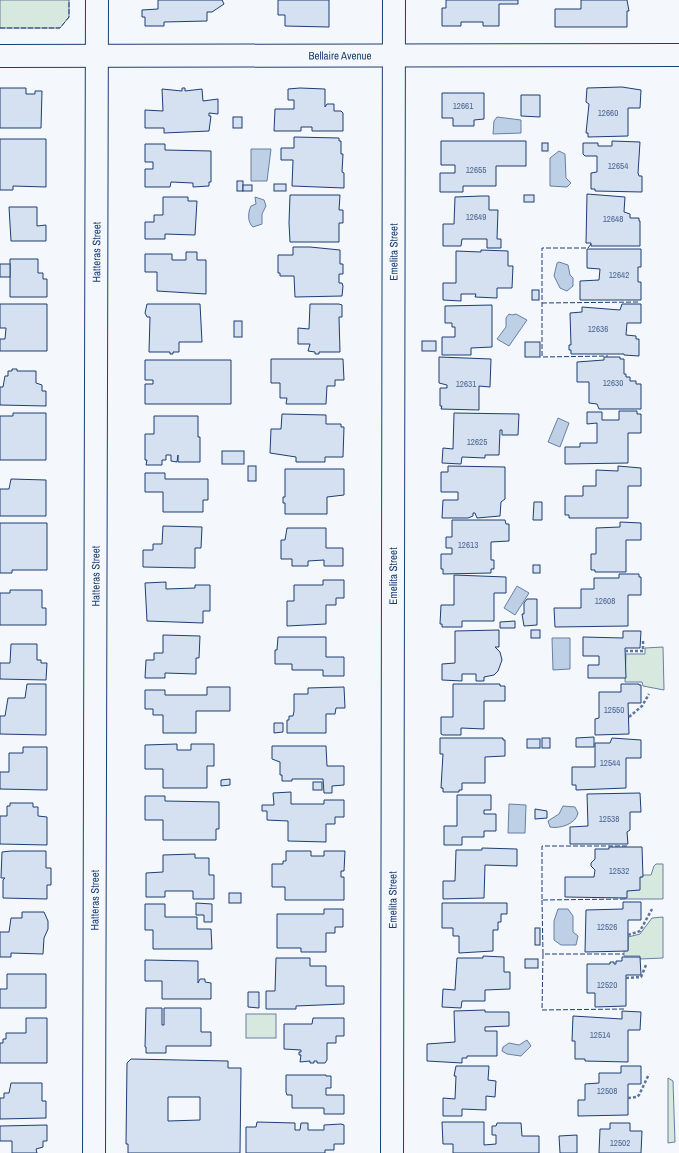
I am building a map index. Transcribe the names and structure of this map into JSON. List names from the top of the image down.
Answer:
{
  "streets": {
    "street": ["Bellaire Avenue", "Emelita Street", "Hatteras Street"]
  },
  "crossings": [
    ["Bellaire Avenue", "Emelita Street"],
    ["Bellaire Avenue", "Hatteras Street"]
  ],
  "house_numbers": [
    "12661",
    "12660",
    "12654",
    "12655",
    "12649",
    "12648",
    "12642",
    "12636",
    "12630",
    "12631",
    "12625",
    "12613",
    "12608",
    "12550",
    "12544",
    "12538",
    "12532",
    "12526",
    "12520",
    "12514",
    "12508",
    "12502"
  ]
}
